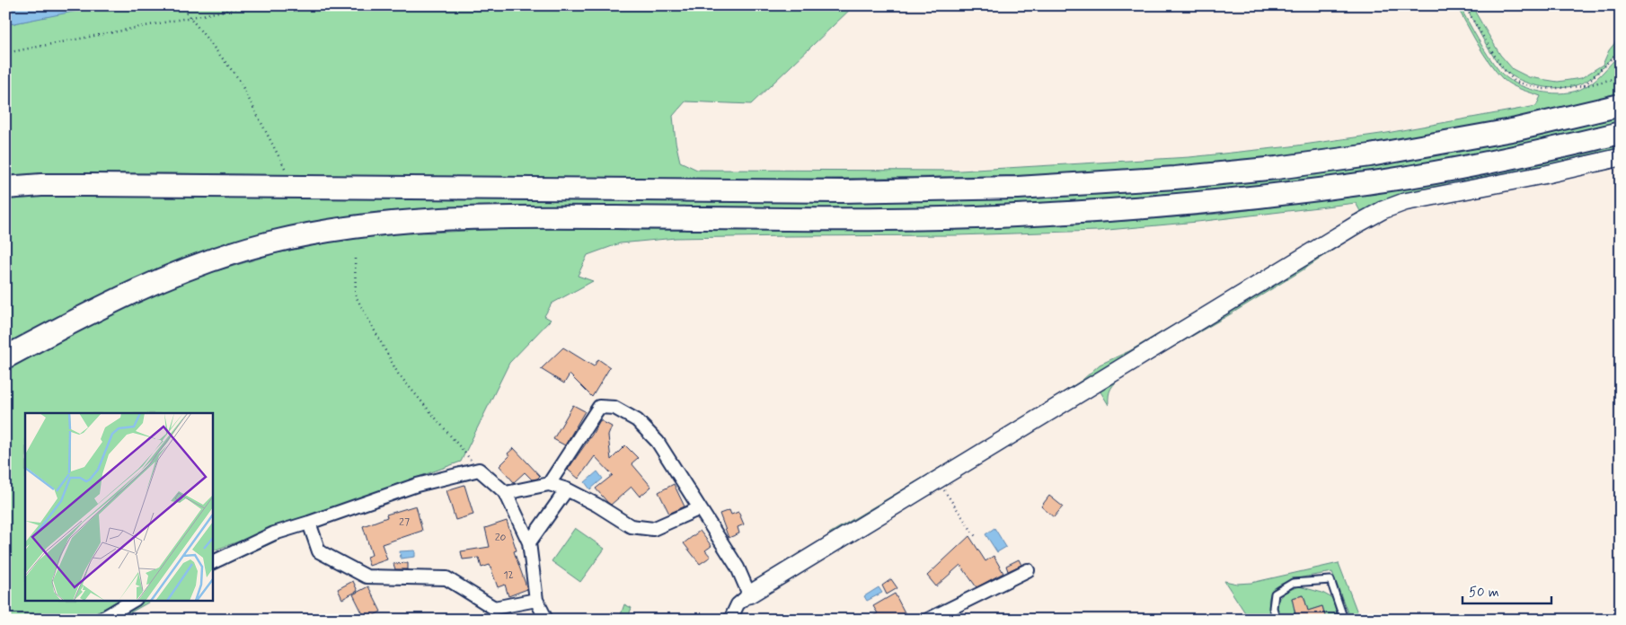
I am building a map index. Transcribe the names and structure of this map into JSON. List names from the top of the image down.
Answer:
{
  "house_numbers": ["27", "20", "12"],
  "scale_bar": "50 m"
}
